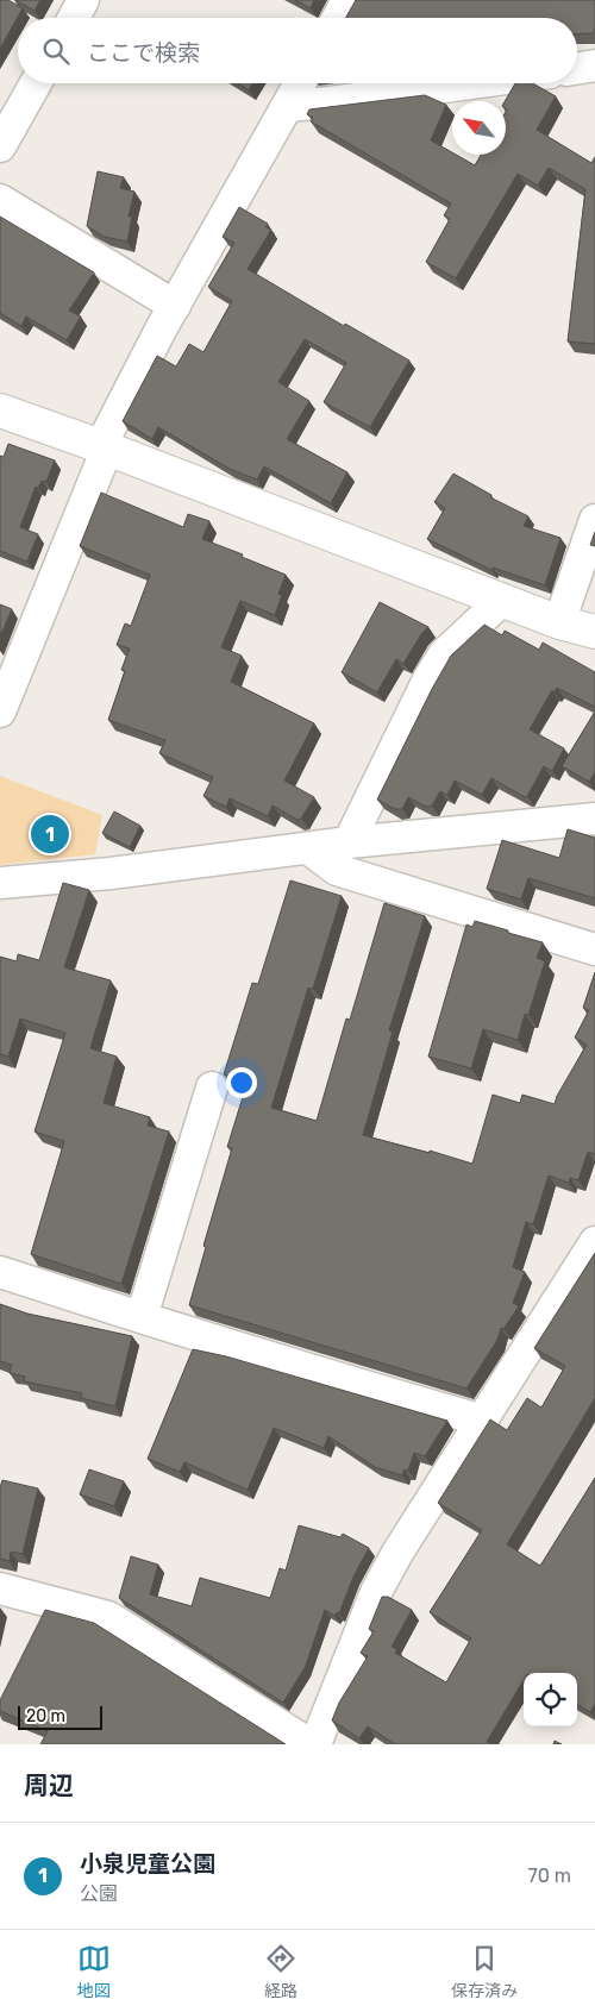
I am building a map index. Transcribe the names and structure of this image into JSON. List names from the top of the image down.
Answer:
{
  "scale_bar": "20 m",
  "north": "top left",
  "page": {
    "search": "ここで検索",
    "pins": "1",
    "scale": "20 m",
    "heading": "周辺",
    "list": [
      {
        "mark": "1",
        "name": "小泉児童公園",
        "note": "公園",
        "value": "70 m"
      }
    ],
    "nav": ["地図", "経路", "保存済み"]
  }
}
